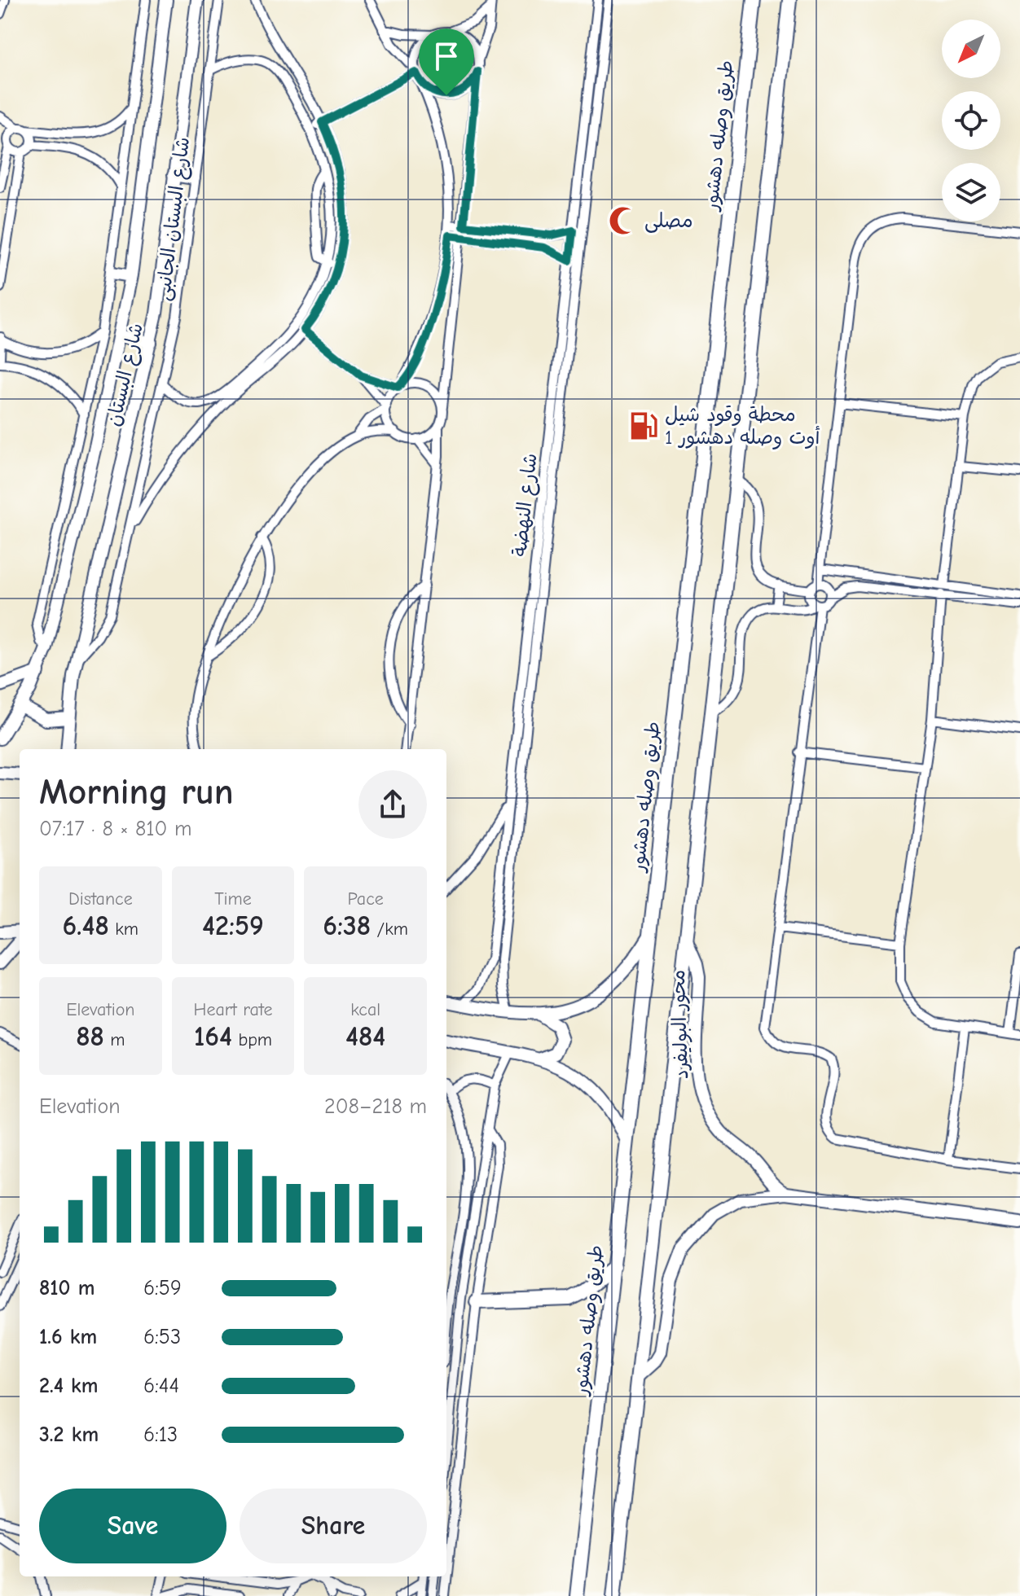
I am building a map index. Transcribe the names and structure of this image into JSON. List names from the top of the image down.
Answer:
{
  "streets": {
    "main road": ["طريق وصله دهشور"],
    "street": [
      "شارع البستان الجانبى",
      "شارع البستان",
      "شارع النهضة",
      "محور البوليفرد"
    ]
  },
  "crossings": [
    ["شارع البستان الجانبى", "شارع البستان"]
  ],
  "places": {
    "mosque": ["مصلى"],
    "fuel station": ["محطة وقود شيل أوت وصله دهشور 1"]
  },
  "north": "bottom left",
  "page": {
    "heading": ["Morning run", "07:17 · 8 × 810 m"],
    "stats": [
      ["Distance", "6.48 km"],
      ["Time", "42:59"],
      ["Pace", "6:38 /km"],
      ["Elevation", "88 m"],
      ["Heart rate", "164 bpm"],
      ["kcal", "484"]
    ],
    "chart": ["Elevation", "208–218 m"],
    "list": [
      {
        "name": "810 m",
        "note": "6:59"
      },
      {
        "name": "1.6 km",
        "note": "6:53"
      },
      {
        "name": "2.4 km",
        "note": "6:44"
      },
      {
        "name": "3.2 km",
        "note": "6:13"
      }
    ],
    "buttons": ["Save", "Share"]
  }
}
